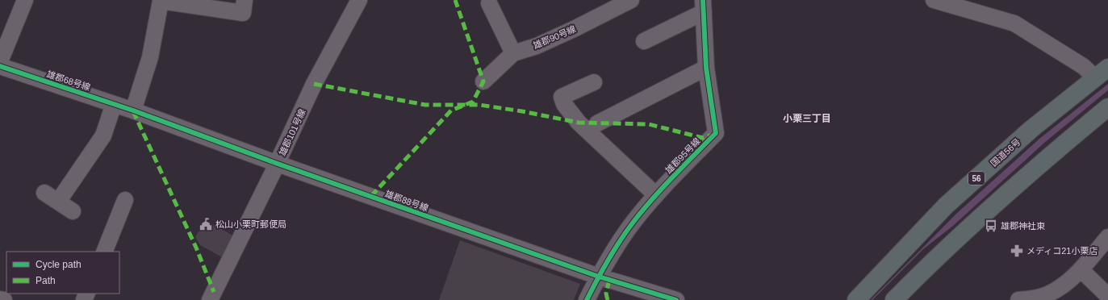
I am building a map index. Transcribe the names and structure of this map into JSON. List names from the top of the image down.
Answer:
{
  "streets": {
    "highway": ["国道56号", "56"],
    "street": [
      "雄郡90号線",
      "雄郡68号線",
      "雄郡101号線",
      "雄郡95号線",
      "雄郡88号線"
    ]
  },
  "crossings": [
    ["雄郡68号線", "雄郡88号線"],
    ["雄郡101号線", "雄郡88号線"],
    ["雄郡95号線", "雄郡88号線"]
  ],
  "districts": ["小栗三丁目"],
  "places": {
    "public building": ["松山小栗町郵便局"],
    "bus stop": ["雄郡神社東"],
    "pharmacy": ["メディコ21小栗店"]
  },
  "legend": ["Cycle path", "Path"]
}
